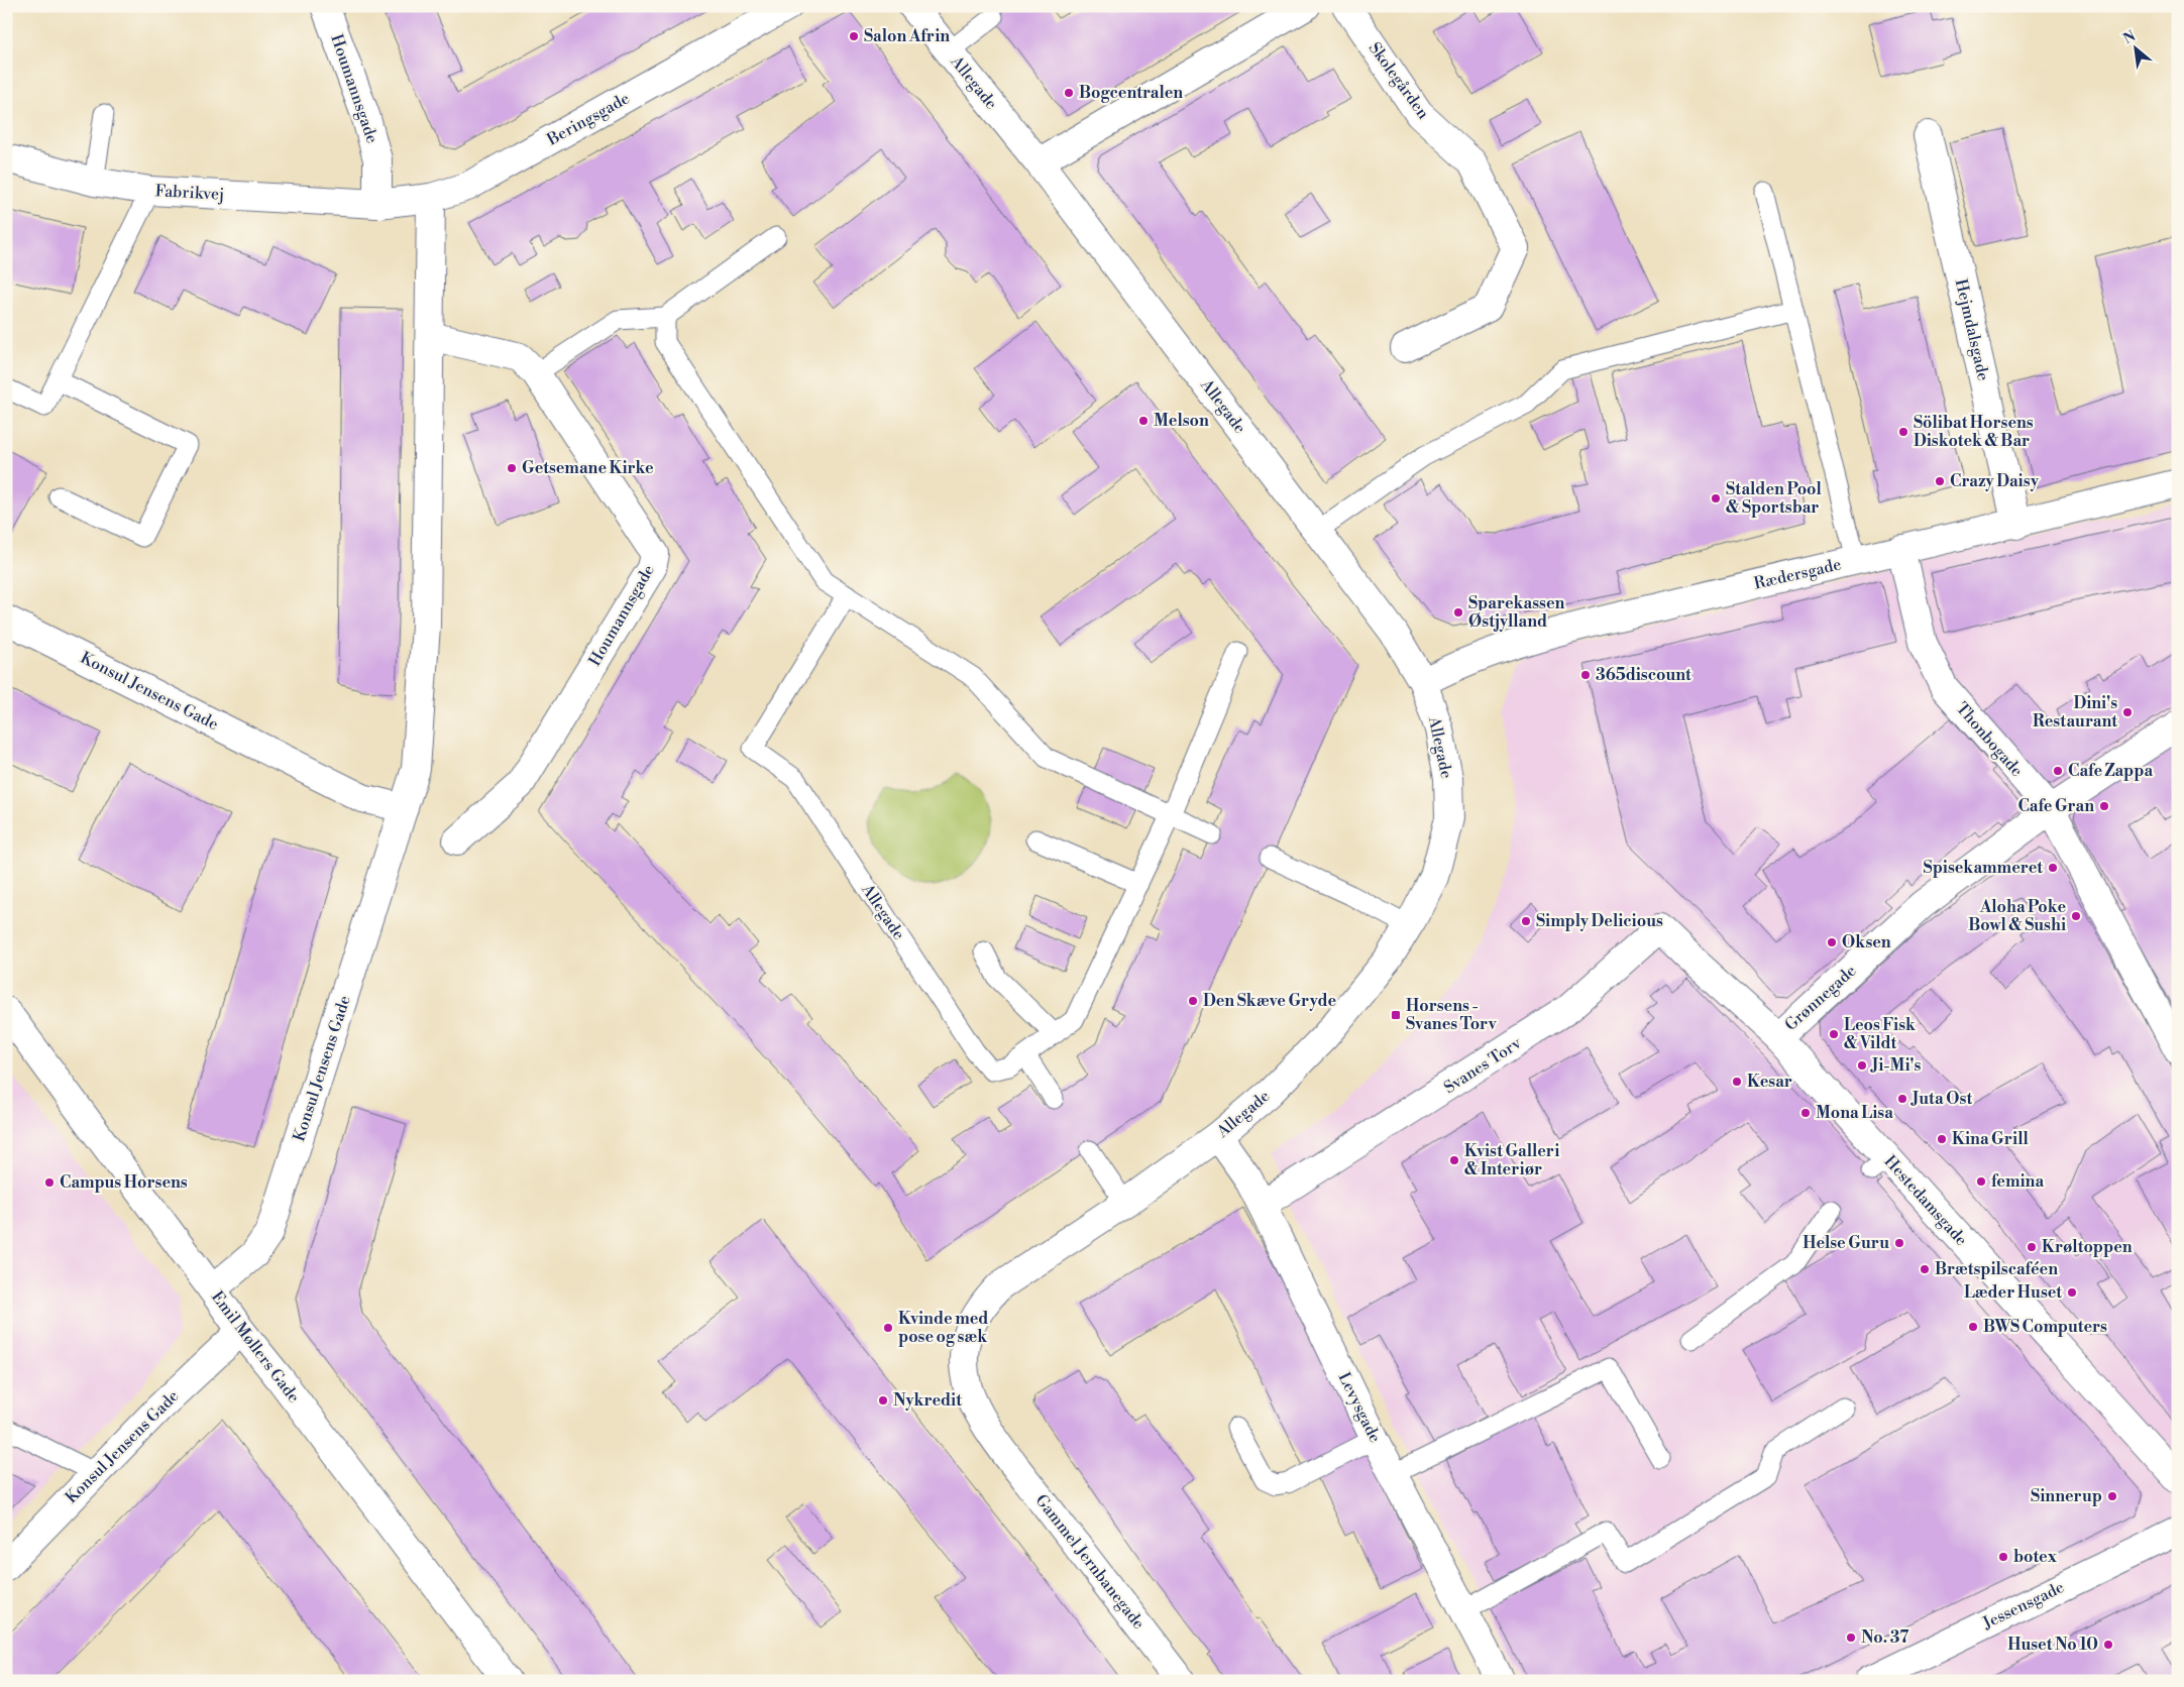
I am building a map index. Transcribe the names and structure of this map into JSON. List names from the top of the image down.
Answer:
{
  "streets": {
    "street": [
      "Skolegården",
      "Allegade",
      "Houmannsgade",
      "Beringsgade",
      "Fabrikvej",
      "Hejmdalsgade",
      "Rædersgade",
      "Konsul Jensens Gade",
      "Thonbogade",
      "Grønnegade",
      "Svanes Torv",
      "Hestedamsgade",
      "Emil Møllers Gade",
      "Levysgade",
      "Gammel Jernbanegade",
      "Jessensgade"
    ]
  },
  "crossings": [
    ["Allegade", "Rædersgade"],
    ["Allegade", "Levysgade"],
    ["Allegade", "Gammel Jernbanegade"],
    ["Houmannsgade", "Beringsgade"],
    ["Houmannsgade", "Fabrikvej"],
    ["Beringsgade", "Fabrikvej"],
    ["Hejmdalsgade", "Rædersgade"],
    ["Rædersgade", "Thonbogade"],
    ["Konsul Jensens Gade", "Emil Møllers Gade"],
    ["Thonbogade", "Grønnegade"],
    ["Grønnegade", "Hestedamsgade"],
    ["Svanes Torv", "Hestedamsgade"],
    ["Svanes Torv", "Levysgade"]
  ],
  "places": {
    "other": [
      "Salon Afrin",
      "Bogcentralen",
      "Melson",
      "Sölibat Horsens Diskotek & Bar",
      "Getsemane Kirke",
      "Crazy Daisy",
      "Stalden Pool & Sportsbar",
      "Sparekassen Østjylland",
      "365discount",
      "Dini's Restaurant",
      "Cafe Zappa",
      "Cafe Gran",
      "Spisekammeret",
      "Aloha Poke Bowl & Sushi",
      "Simply Delicious",
      "Oksen",
      "Den Skæve Gryde",
      "Leos Fisk & Vildt",
      "Ji-Mi's",
      "Kesar",
      "Juta Ost",
      "Mona Lisa",
      "Kina Grill",
      "Kvist Galleri & Interiør",
      "femina",
      "Campus Horsens",
      "Helse Guru",
      "Krøltoppen",
      "Brætspilscaféen",
      "Læder Huset",
      "BWS Computers",
      "Kvinde med pose og sæk",
      "Nykredit",
      "Sinnerup",
      "botex",
      "No. 37",
      "Huset No 10"
    ],
    "transit": ["Horsens - Svanes Torv"]
  },
  "north": "top left"
}
